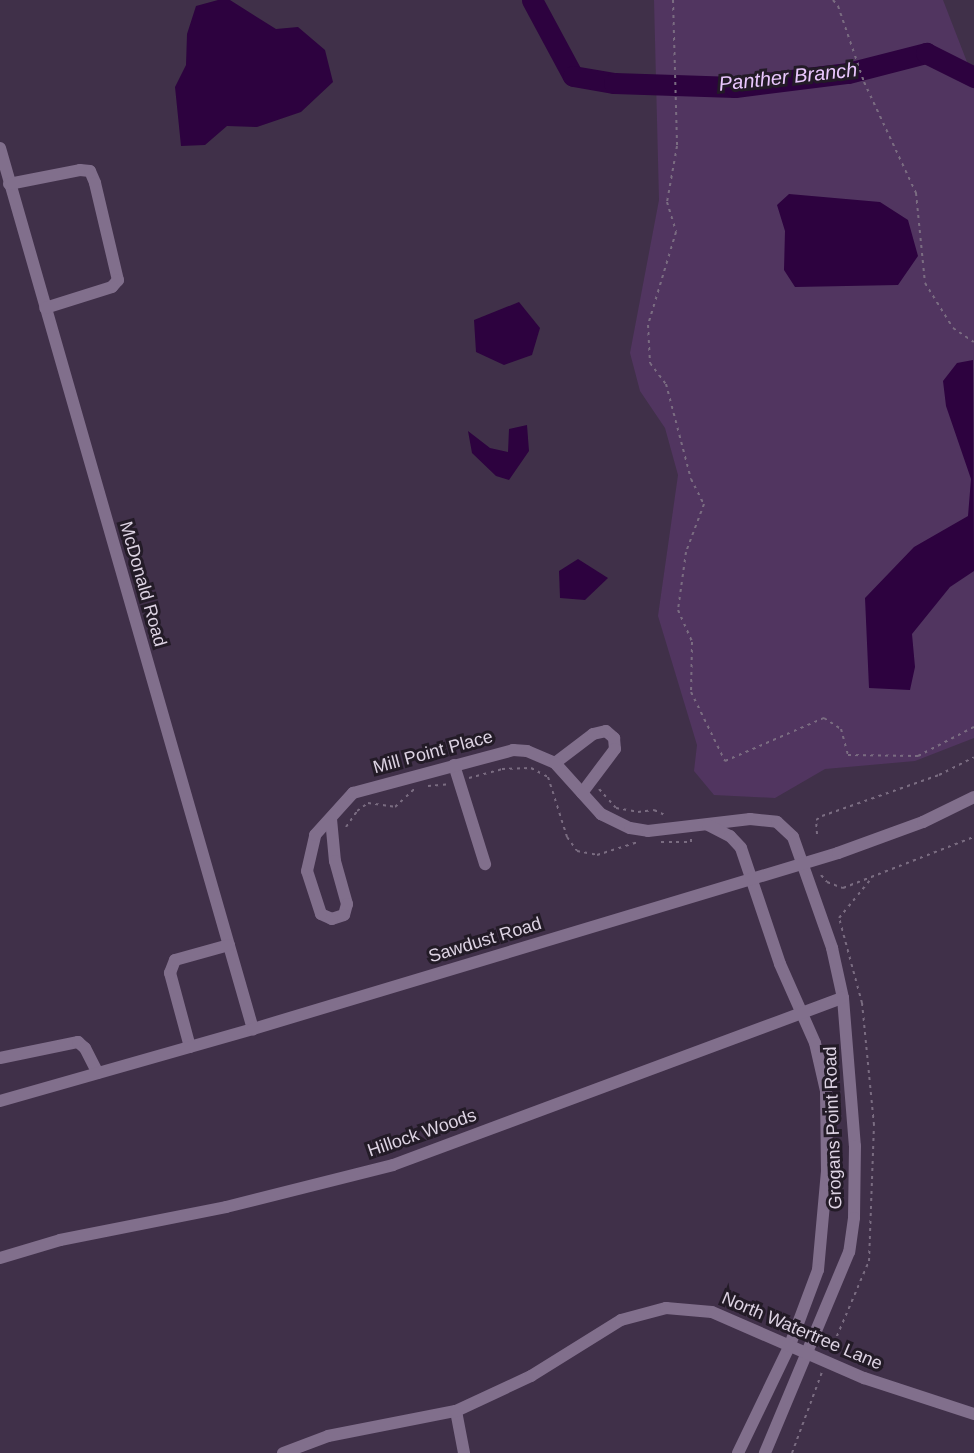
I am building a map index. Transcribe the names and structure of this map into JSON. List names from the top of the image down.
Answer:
{
  "streets": {
    "street": [
      "McDonald Road",
      "Mill Point Place",
      "Sawdust Road",
      "Grogans Point Road",
      "Hillock Woods",
      "North Watertree Lane"
    ]
  },
  "crossings": [
    ["McDonald Road", "Sawdust Road"],
    ["Mill Point Place", "Sawdust Road"],
    ["Mill Point Place", "Grogans Point Road"],
    ["Sawdust Road", "Grogans Point Road"],
    ["Grogans Point Road", "Hillock Woods"],
    ["Grogans Point Road", "North Watertree Lane"]
  ],
  "water": ["Panther Branch"]
}
